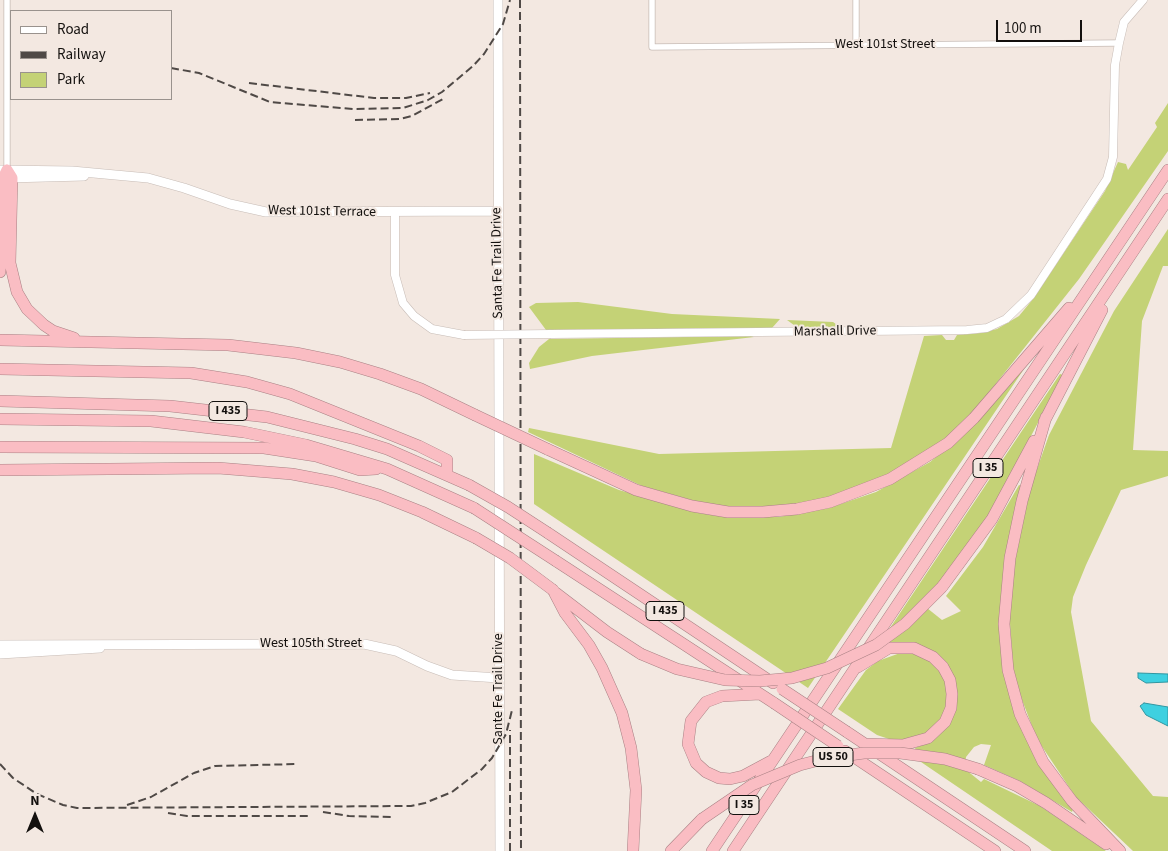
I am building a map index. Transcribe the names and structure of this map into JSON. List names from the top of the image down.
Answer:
{
  "streets": {
    "highway": ["I 435", "I 35", "US 50"],
    "main road": [
      "West 101st Terrace",
      "Santa Fe Trail Drive",
      "West 105th Street",
      "Sante Fe Trail Drive"
    ],
    "street": ["West 101st Street", "Marshall Drive"]
  },
  "crossings": [
    ["West 101st Street", "Marshall Drive"],
    ["West 101st Terrace", "Santa Fe Trail Drive"],
    ["West 101st Terrace", "Marshall Drive"],
    ["Santa Fe Trail Drive", "Sante Fe Trail Drive"],
    ["West 105th Street", "Sante Fe Trail Drive"]
  ],
  "legend": ["Road", "Railway", "Park"],
  "scale_bar": "100 m",
  "north": "top"
}
